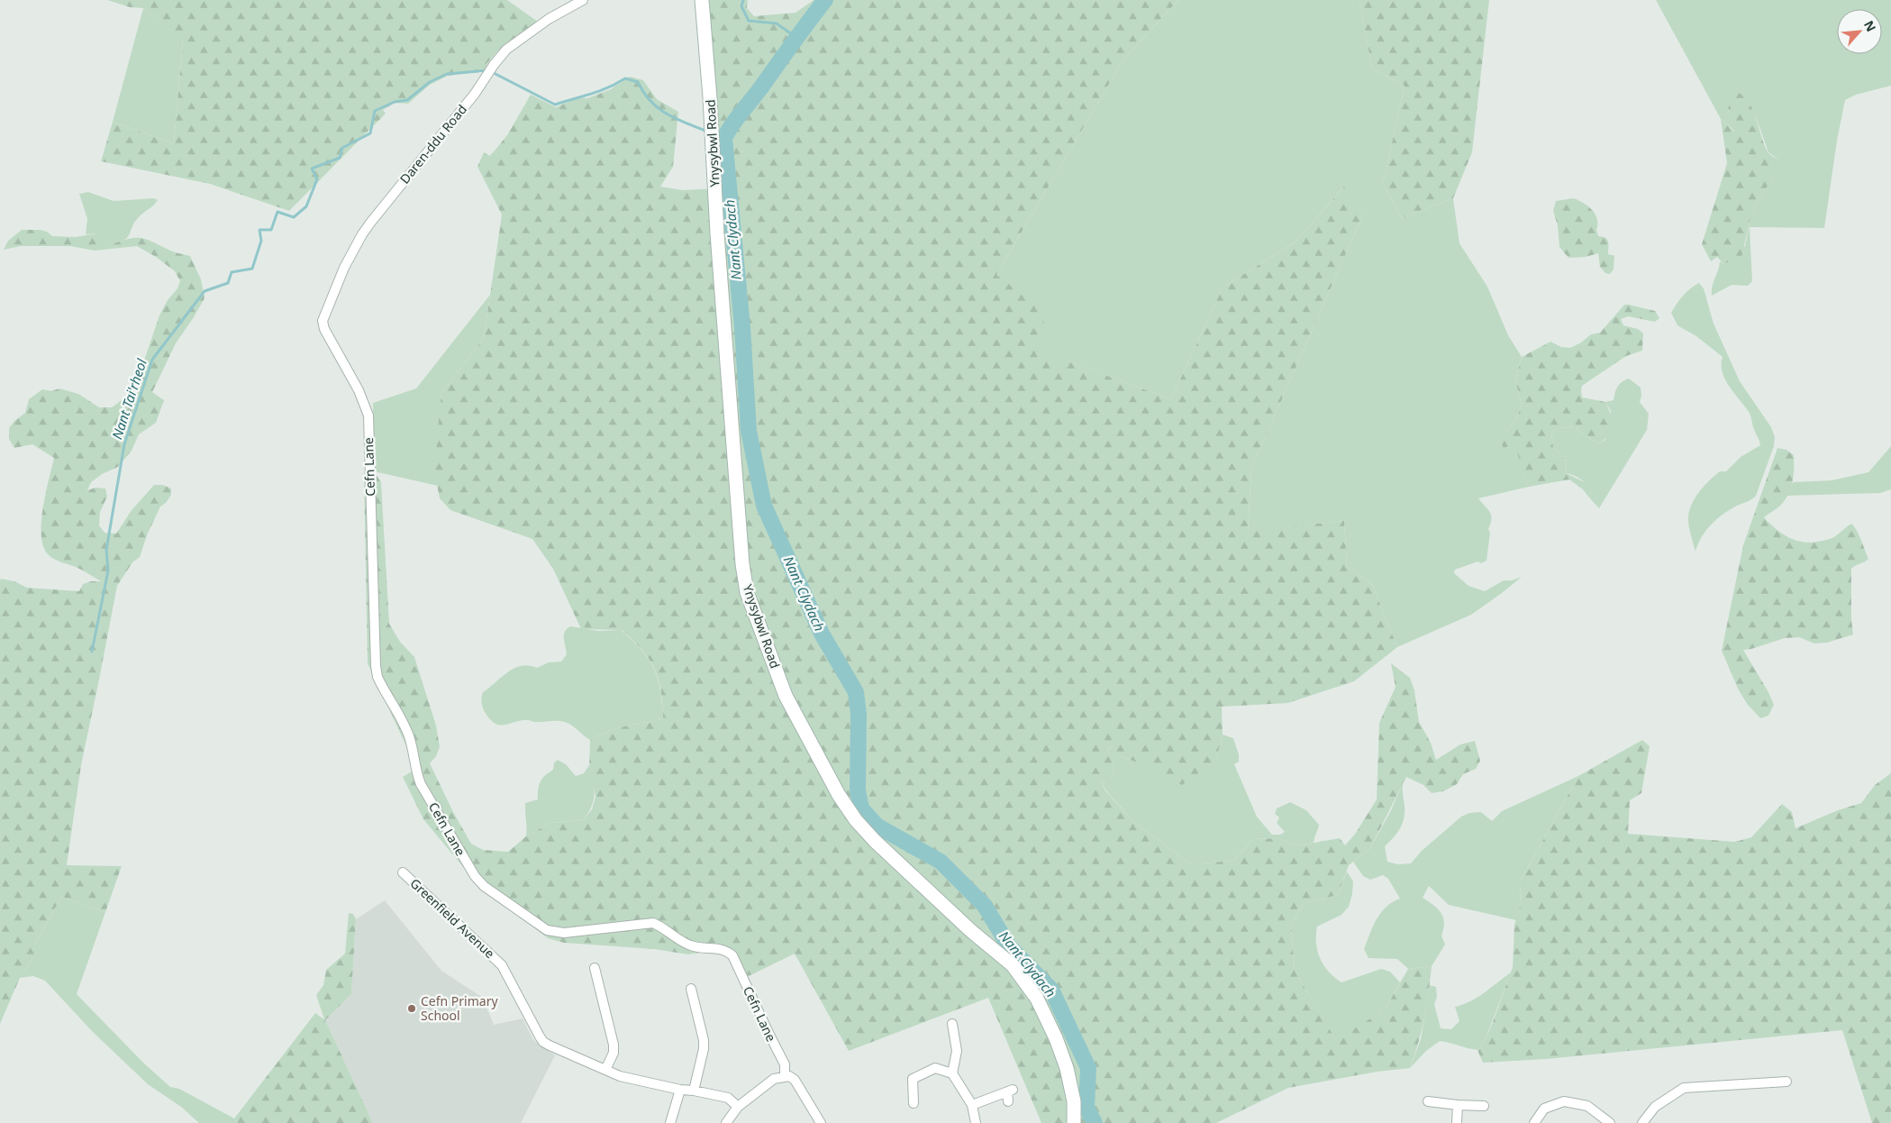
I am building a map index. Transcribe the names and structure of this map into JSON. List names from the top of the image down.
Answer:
{
  "streets": {
    "main road": ["Ynysybwl Road"],
    "street": ["Daren-ddu Road", "Cefn Lane", "Greenfield Avenue"]
  },
  "crossings": [
    ["Daren-ddu Road", "Cefn Lane"]
  ],
  "water": ["Nant Clydach", "Nant Tai'rheol"],
  "places": ["Cefn Primary School"],
  "north": "top right"
}
